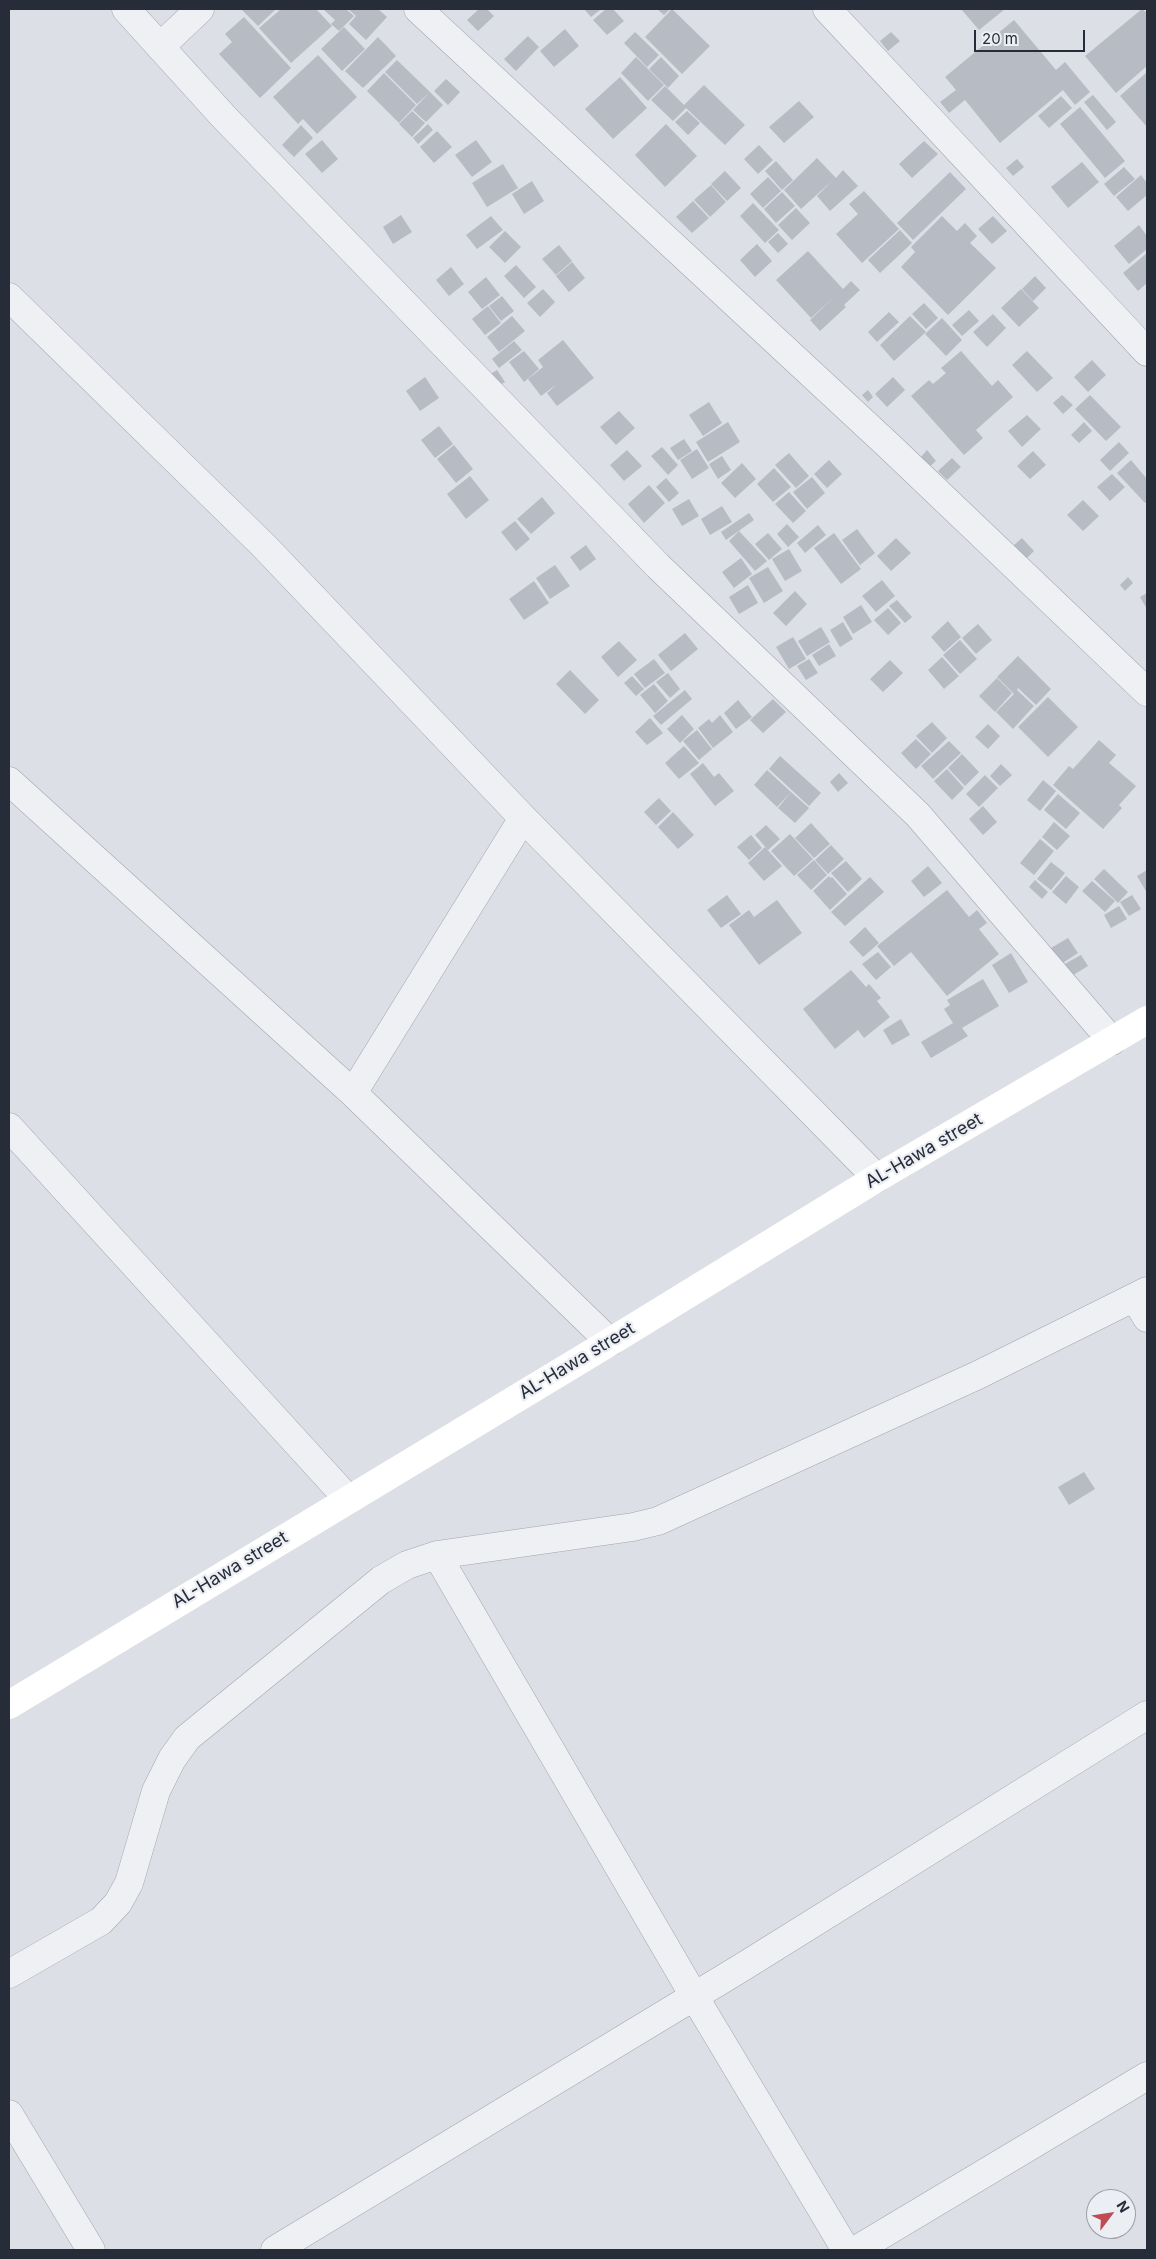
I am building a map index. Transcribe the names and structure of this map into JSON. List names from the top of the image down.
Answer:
{
  "streets": {
    "street": ["AL-Hawa street"]
  },
  "scale_bar": "20 m",
  "north": "top right"
}
